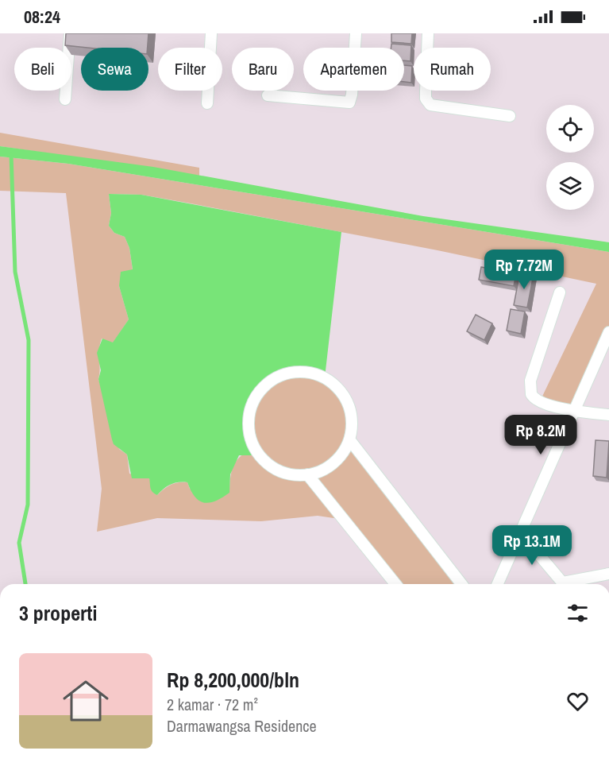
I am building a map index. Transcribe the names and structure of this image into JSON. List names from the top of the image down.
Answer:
{
  "page": {
    "status": "08:24",
    "chip": [
      "Beli",
      "Sewa",
      "Filter",
      "Baru",
      "Apartemen",
      "Rumah"
    ],
    "price": ["Rp 7.72M", "Rp 8.2M", "Rp 13.1M"],
    "heading": "3 properti",
    "list": [
      {
        "name": "Rp 8,200,000/bln",
        "note": "2 kamar · 72 m² · Darmawangsa Residence"
      }
    ]
  }
}
